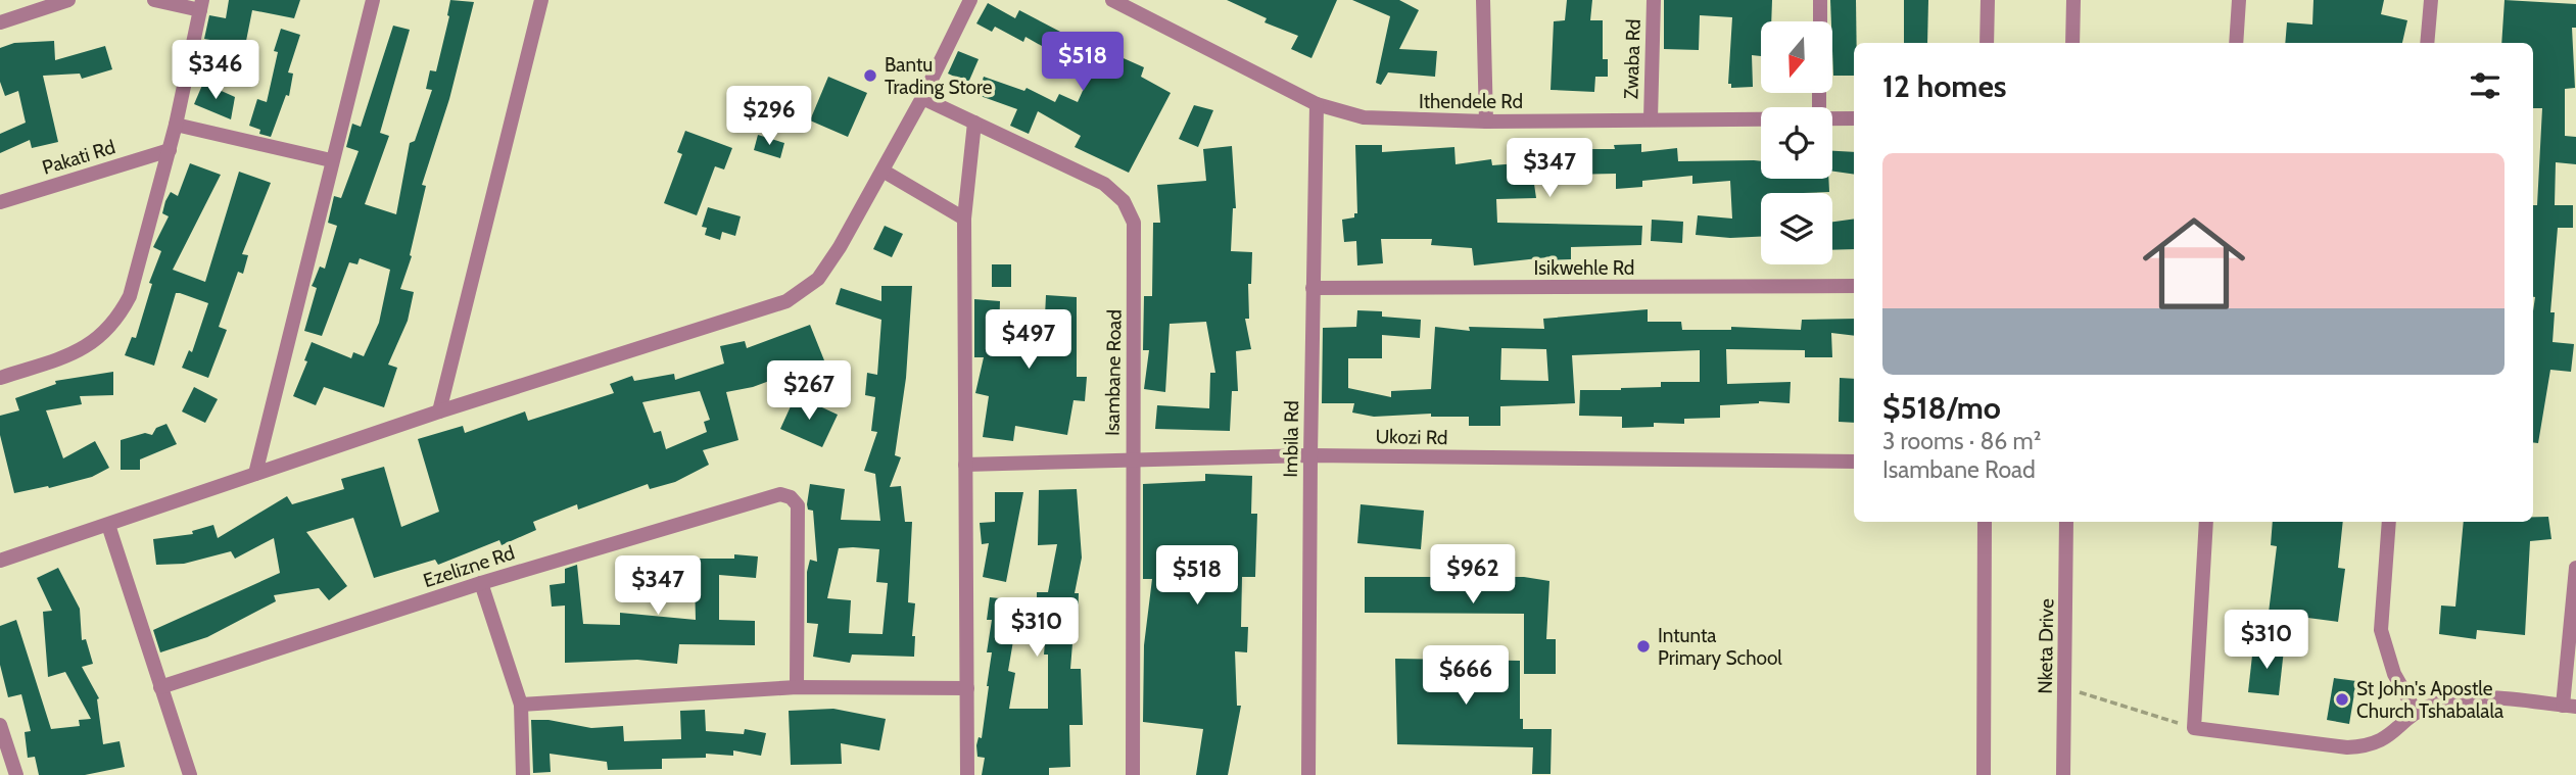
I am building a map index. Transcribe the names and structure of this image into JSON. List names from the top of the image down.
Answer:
{
  "streets": {
    "street": [
      "Zwaba Rd",
      "Ithendele Rd",
      "Pakati Rd",
      "Isikwehle Rd",
      "Isambane Road",
      "Ukozi Rd",
      "Imbila Rd",
      "Ezelizne Rd",
      "Nketa Drive"
    ]
  },
  "crossings": [
    ["Zwaba Rd", "Ithendele Rd"],
    ["Ithendele Rd", "Imbila Rd"],
    ["Isikwehle Rd", "Imbila Rd"],
    ["Isambane Road", "Ukozi Rd"],
    ["Ukozi Rd", "Imbila Rd"]
  ],
  "places": ["Bantu Trading Store", "Intunta Primary School", "St John's Apostle Church Tshabalala"],
  "north": "bottom",
  "page": {
    "price": [
      "$518",
      "$346",
      "$296",
      "$347",
      "$497",
      "$267",
      "$962",
      "$518",
      "$347",
      "$310",
      "$310",
      "$666"
    ],
    "heading": "12 homes",
    "list": [
      {
        "name": "$518/mo",
        "note": "3 rooms · 86 m² · Isambane Road"
      }
    ]
  }
}
